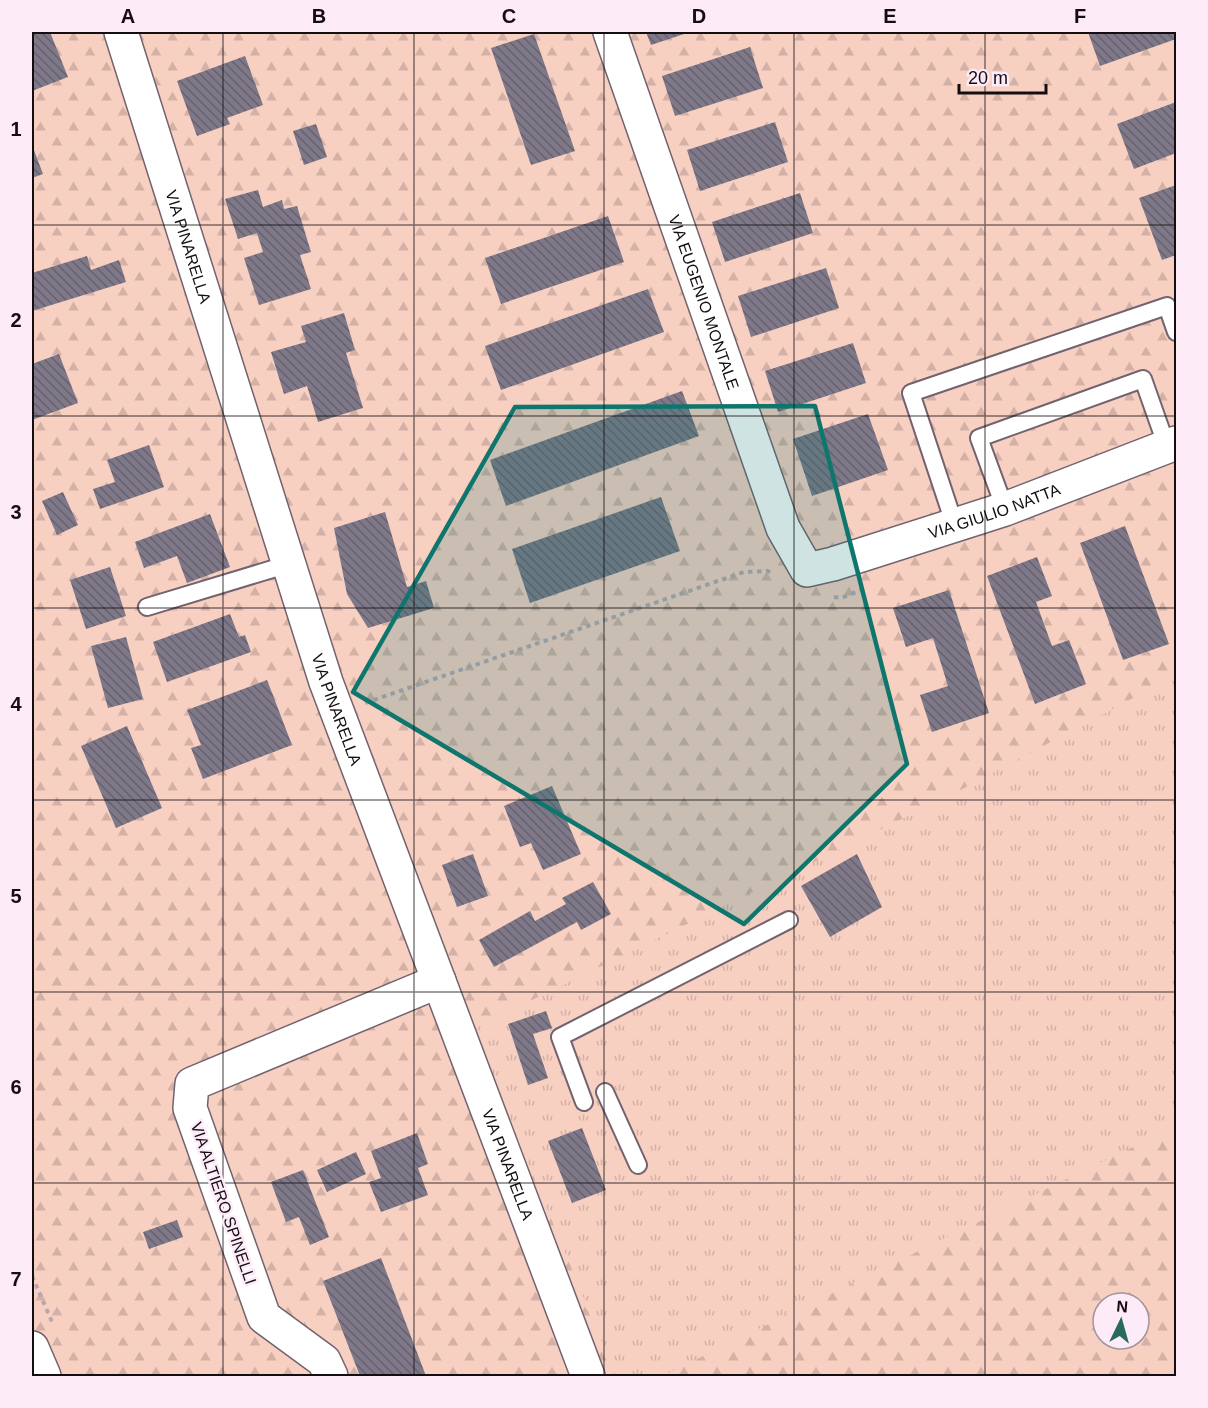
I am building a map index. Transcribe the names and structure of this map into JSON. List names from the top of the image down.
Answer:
{
  "streets": {
    "street": [
      "VIA PINARELLA",
      "VIA EUGENIO MONTALE",
      "VIA GIULIO NATTA",
      "VIA ALTIERO SPINELLI"
    ]
  },
  "crossings": [
    ["VIA PINARELLA", "VIA ALTIERO SPINELLI"],
    ["VIA EUGENIO MONTALE", "VIA GIULIO NATTA"]
  ],
  "scale_bar": "20 m",
  "north": "top",
  "grid": {
    "columns": [
      "A",
      "B",
      "C",
      "D",
      "E",
      "F"
    ],
    "rows": [
      "1",
      "2",
      "3",
      "4",
      "5",
      "6",
      "7"
    ]
  }
}
